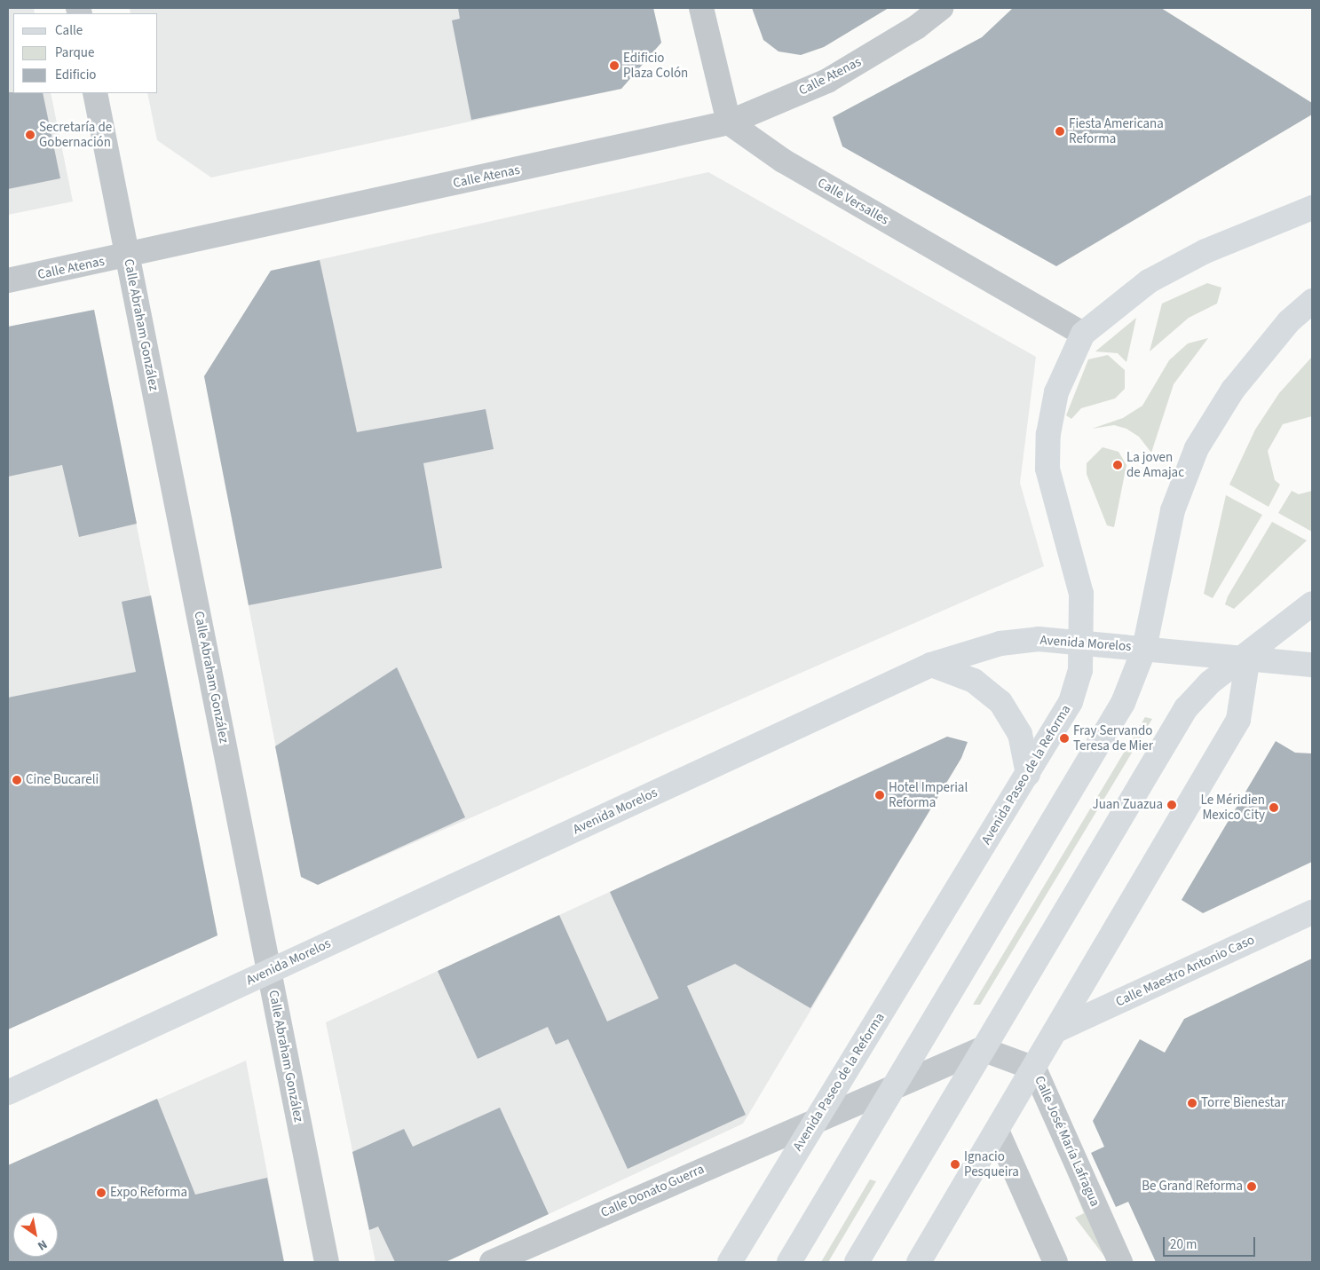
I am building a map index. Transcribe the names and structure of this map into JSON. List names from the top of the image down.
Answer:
{
  "streets": {
    "main road": ["Avenida Morelos", "Avenida Paseo de la Reforma", "Calle Maestro Antonio Caso"],
    "street": [
      "Calle Atenas",
      "Calle Versalles",
      "Calle Abraham González",
      "Calle José María Lafragua",
      "Calle Donato Guerra"
    ]
  },
  "crossings": [
    ["Calle Atenas", "Calle Versalles"],
    ["Calle Atenas", "Calle Abraham González"],
    ["Calle Versalles", "Avenida Paseo de la Reforma"],
    ["Calle Abraham González", "Avenida Morelos"],
    ["Avenida Morelos", "Avenida Paseo de la Reforma"],
    ["Avenida Paseo de la Reforma", "Calle Donato Guerra"]
  ],
  "places": [
    "Edificio Plaza Colón",
    "Fiesta Americana Reforma",
    "Secretaría de Gobernación",
    "La joven de Amajac",
    "Fray Servando Teresa de Mier",
    "Cine Bucareli",
    "Hotel Imperial Reforma",
    "Juan Zuazua",
    "Le Méridien Mexico City",
    "Torre Bienestar",
    "Ignacio Pesqueira",
    "Be Grand Reforma",
    "Expo Reforma"
  ],
  "legend": ["Calle", "Parque", "Edificio"],
  "scale_bar": "20 m",
  "north": "bottom right"
}
